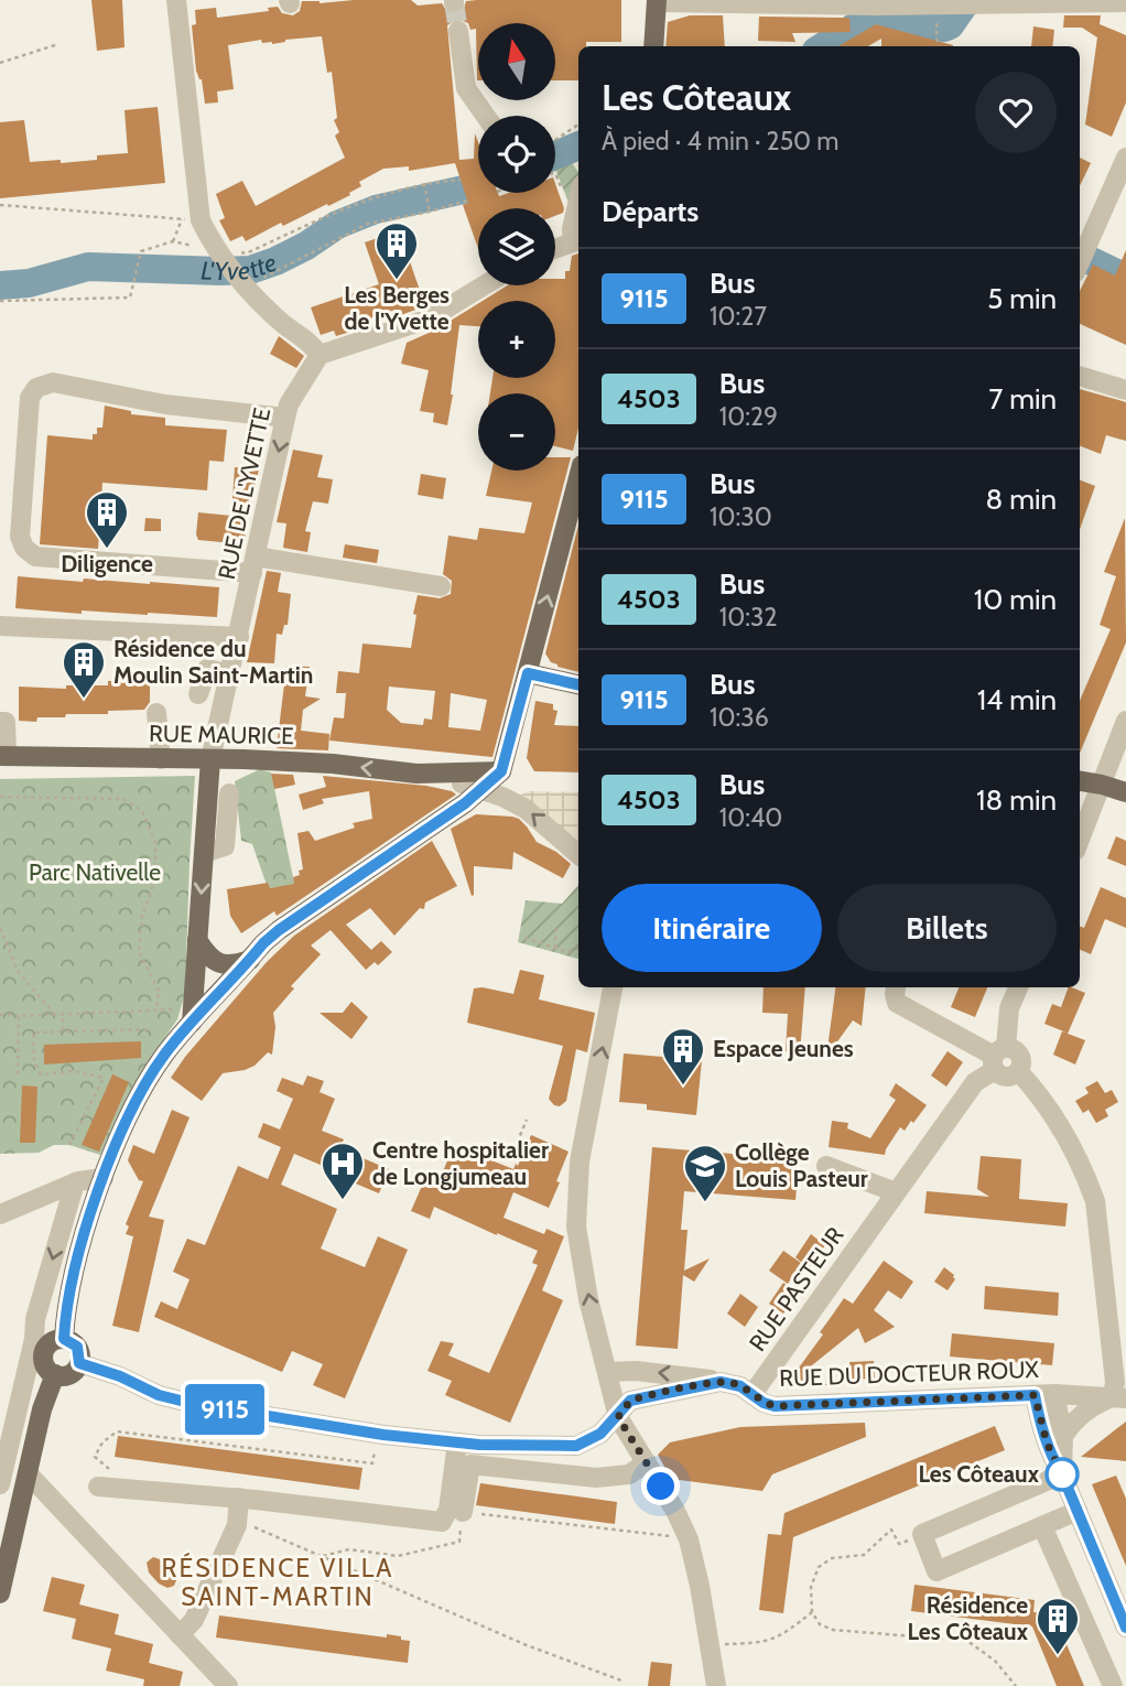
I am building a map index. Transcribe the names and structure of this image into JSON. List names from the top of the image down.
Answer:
{
  "streets": {
    "main road": ["RUE MAURICE"],
    "street": ["RUE DE L'YVETTE", "RUE PASTEUR", "RUE DU DOCTEUR ROUX"]
  },
  "crossings": [
    ["RUE DE L'YVETTE", "RUE MAURICE"],
    ["RUE PASTEUR", "RUE DU DOCTEUR ROUX"]
  ],
  "one_way": ["RUE DE L'YVETTE", "RUE MAURICE"],
  "districts": ["RÉSIDENCE VILLA SAINT-MARTIN"],
  "water": ["L'Yvette"],
  "parks": ["Parc Nativelle"],
  "places": {
    "building": [
      "Les Berges de l'Yvette",
      "Diligence",
      "Résidence du Moulin Saint-Martin",
      "Espace Jeunes",
      "Résidence Les Côteaux"
    ],
    "hospital": ["Centre hospitalier de Longjumeau"],
    "school or university": ["Collège Louis Pasteur"],
    "other": ["Les Côteaux"]
  },
  "lines": ["bus line 9115"],
  "north": "top",
  "page": {
    "on_map": "9115",
    "map_buttons": ["+", "−"],
    "heading": [
      ["Les Côteaux", "À pied · 4 min · 250 m"],
      "Départs"
    ],
    "list": [
      {
        "mark": "9115",
        "name": "Bus",
        "note": "10:27",
        "value": "5 min"
      },
      {
        "mark": "4503",
        "name": "Bus",
        "note": "10:29",
        "value": "7 min"
      },
      {
        "mark": "9115",
        "name": "Bus",
        "note": "10:30",
        "value": "8 min"
      },
      {
        "mark": "4503",
        "name": "Bus",
        "note": "10:32",
        "value": "10 min"
      },
      {
        "mark": "9115",
        "name": "Bus",
        "note": "10:36",
        "value": "14 min"
      },
      {
        "mark": "4503",
        "name": "Bus",
        "note": "10:40",
        "value": "18 min"
      }
    ],
    "buttons": ["Itinéraire", "Billets"]
  }
}
